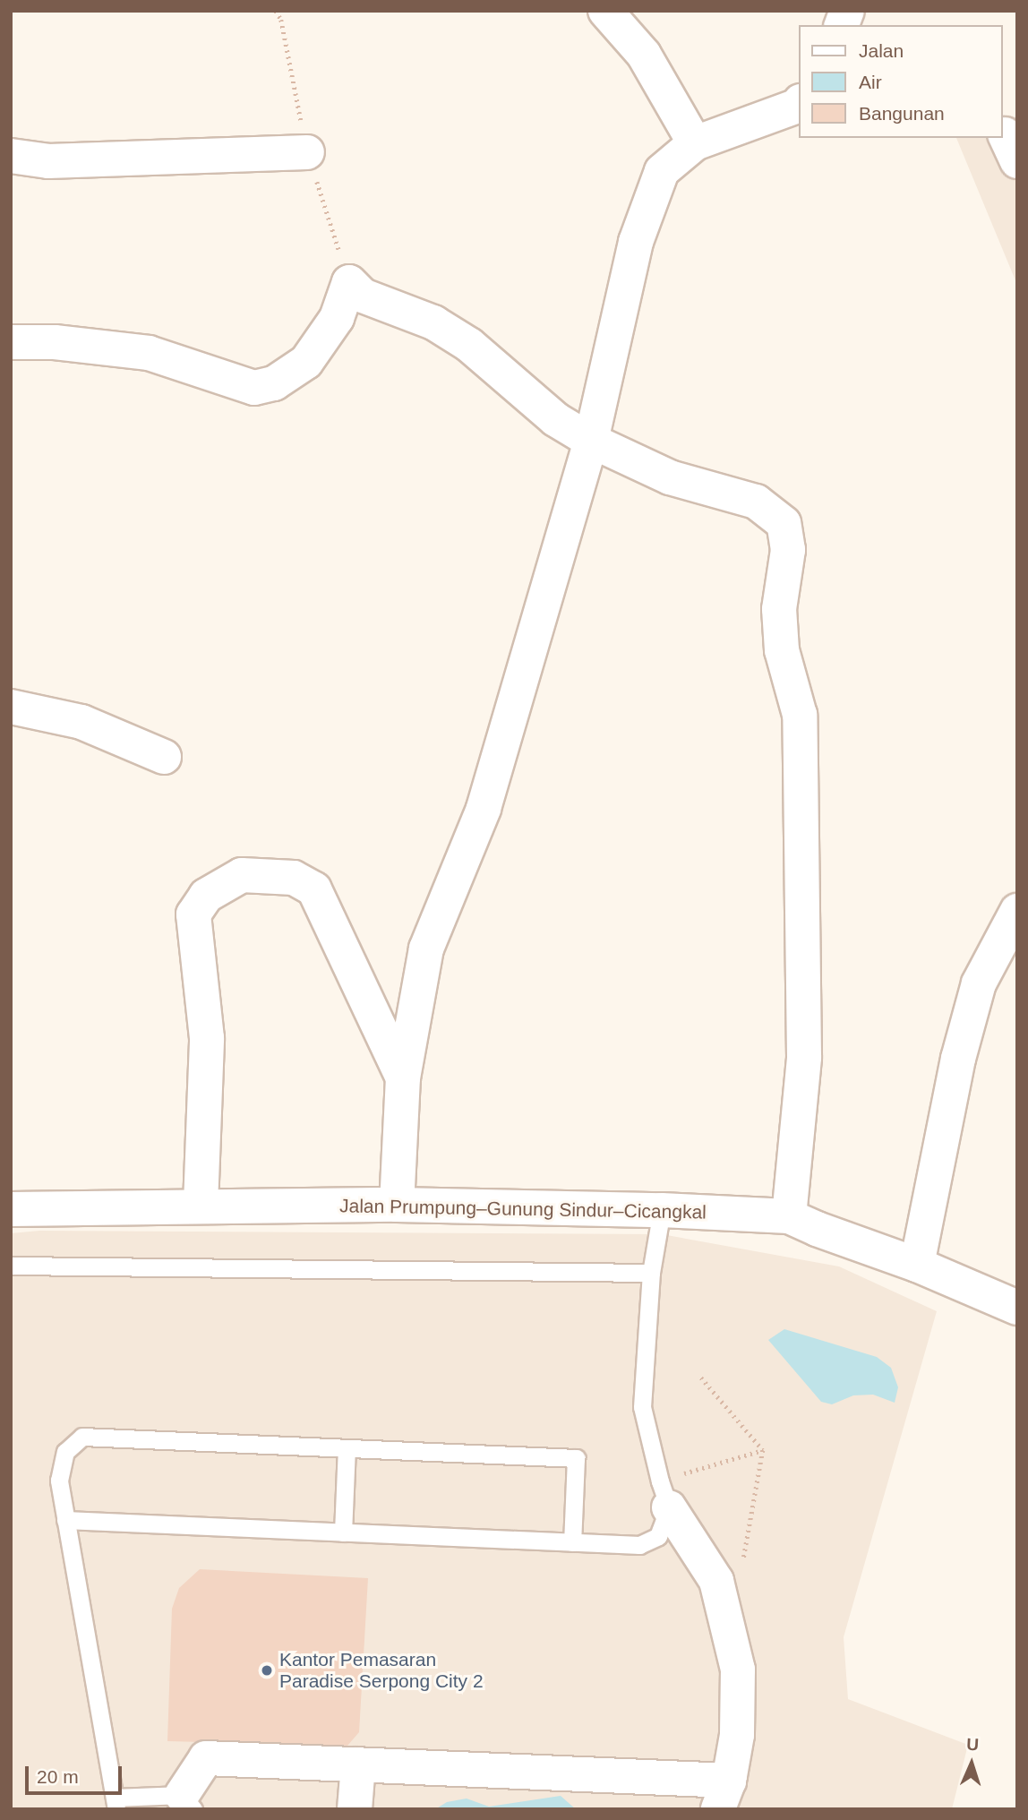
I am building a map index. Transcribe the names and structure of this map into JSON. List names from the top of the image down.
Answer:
{
  "streets": {
    "street": ["Jalan Prumpung–Gunung Sindur–Cicangkal"]
  },
  "places": ["Kantor Pemasaran Paradise Serpong City 2"],
  "legend": ["Jalan", "Air", "Bangunan"],
  "scale_bar": "20 m",
  "north": "top"
}
